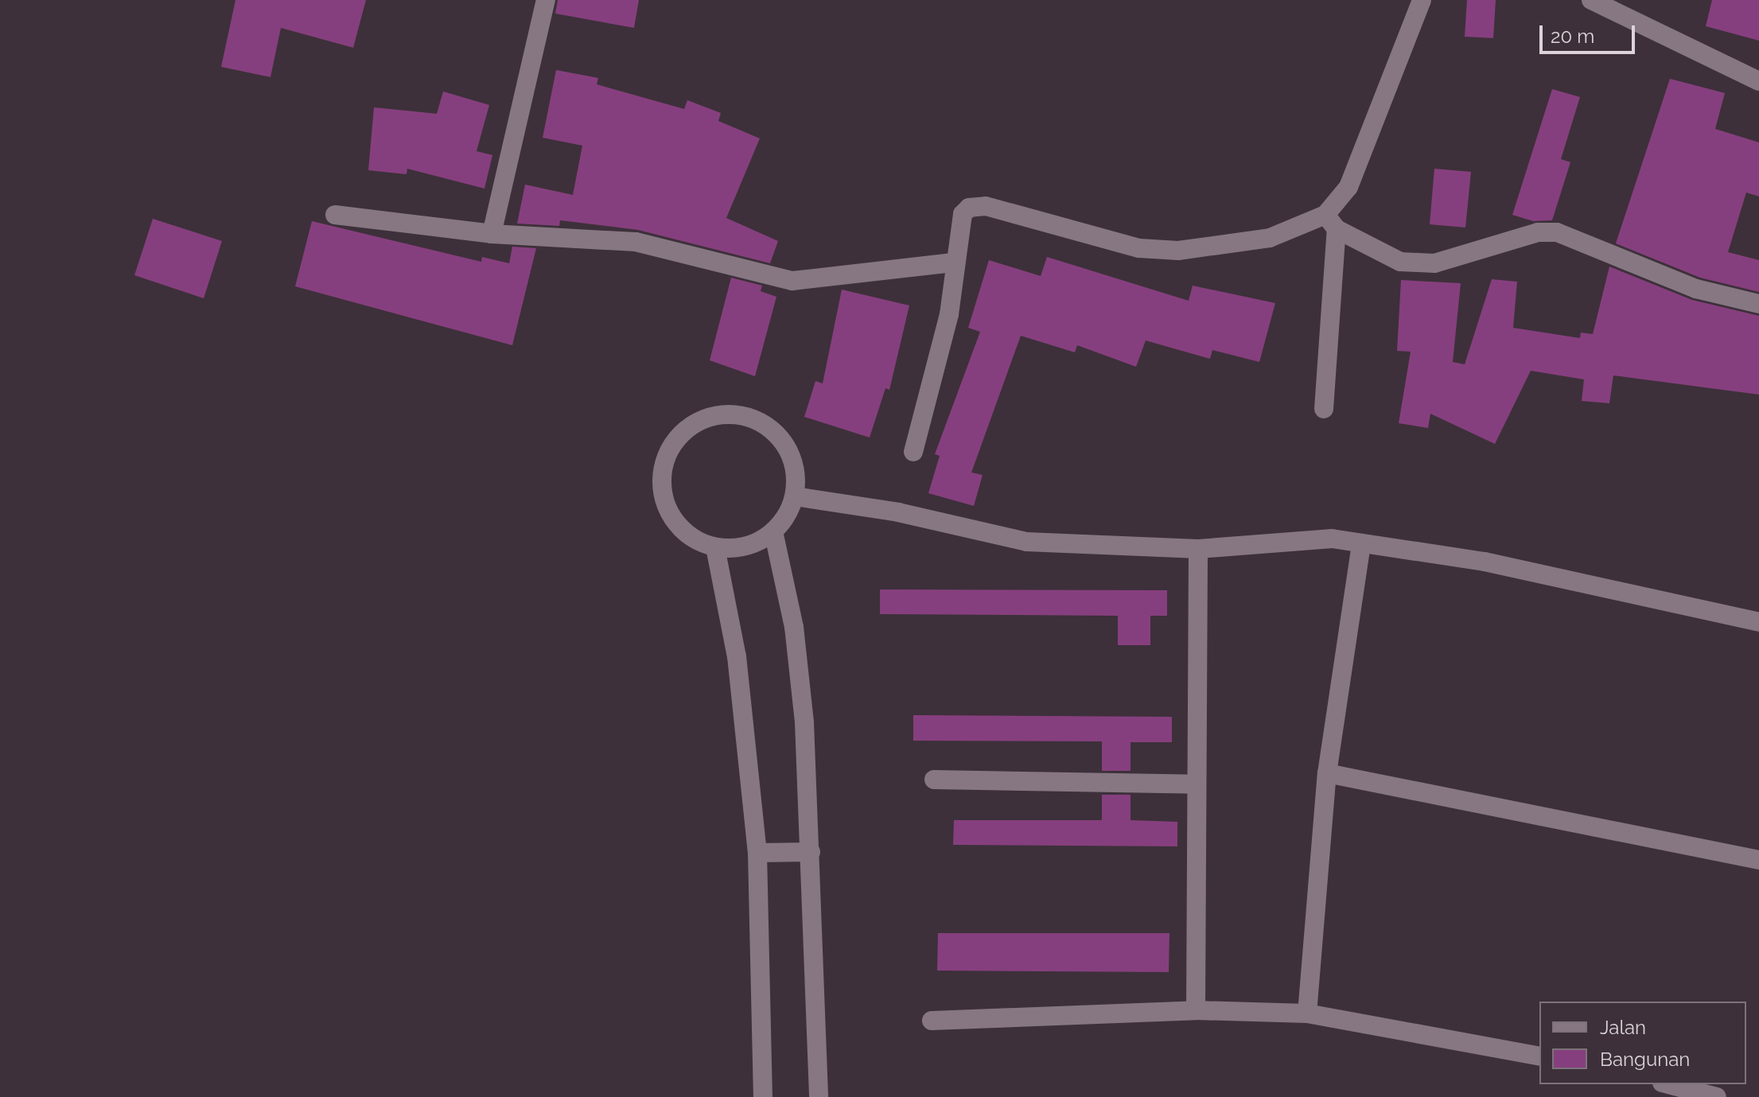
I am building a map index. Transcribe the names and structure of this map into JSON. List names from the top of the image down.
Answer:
{
  "legend": ["Jalan", "Bangunan"],
  "scale_bar": "20 m"
}
